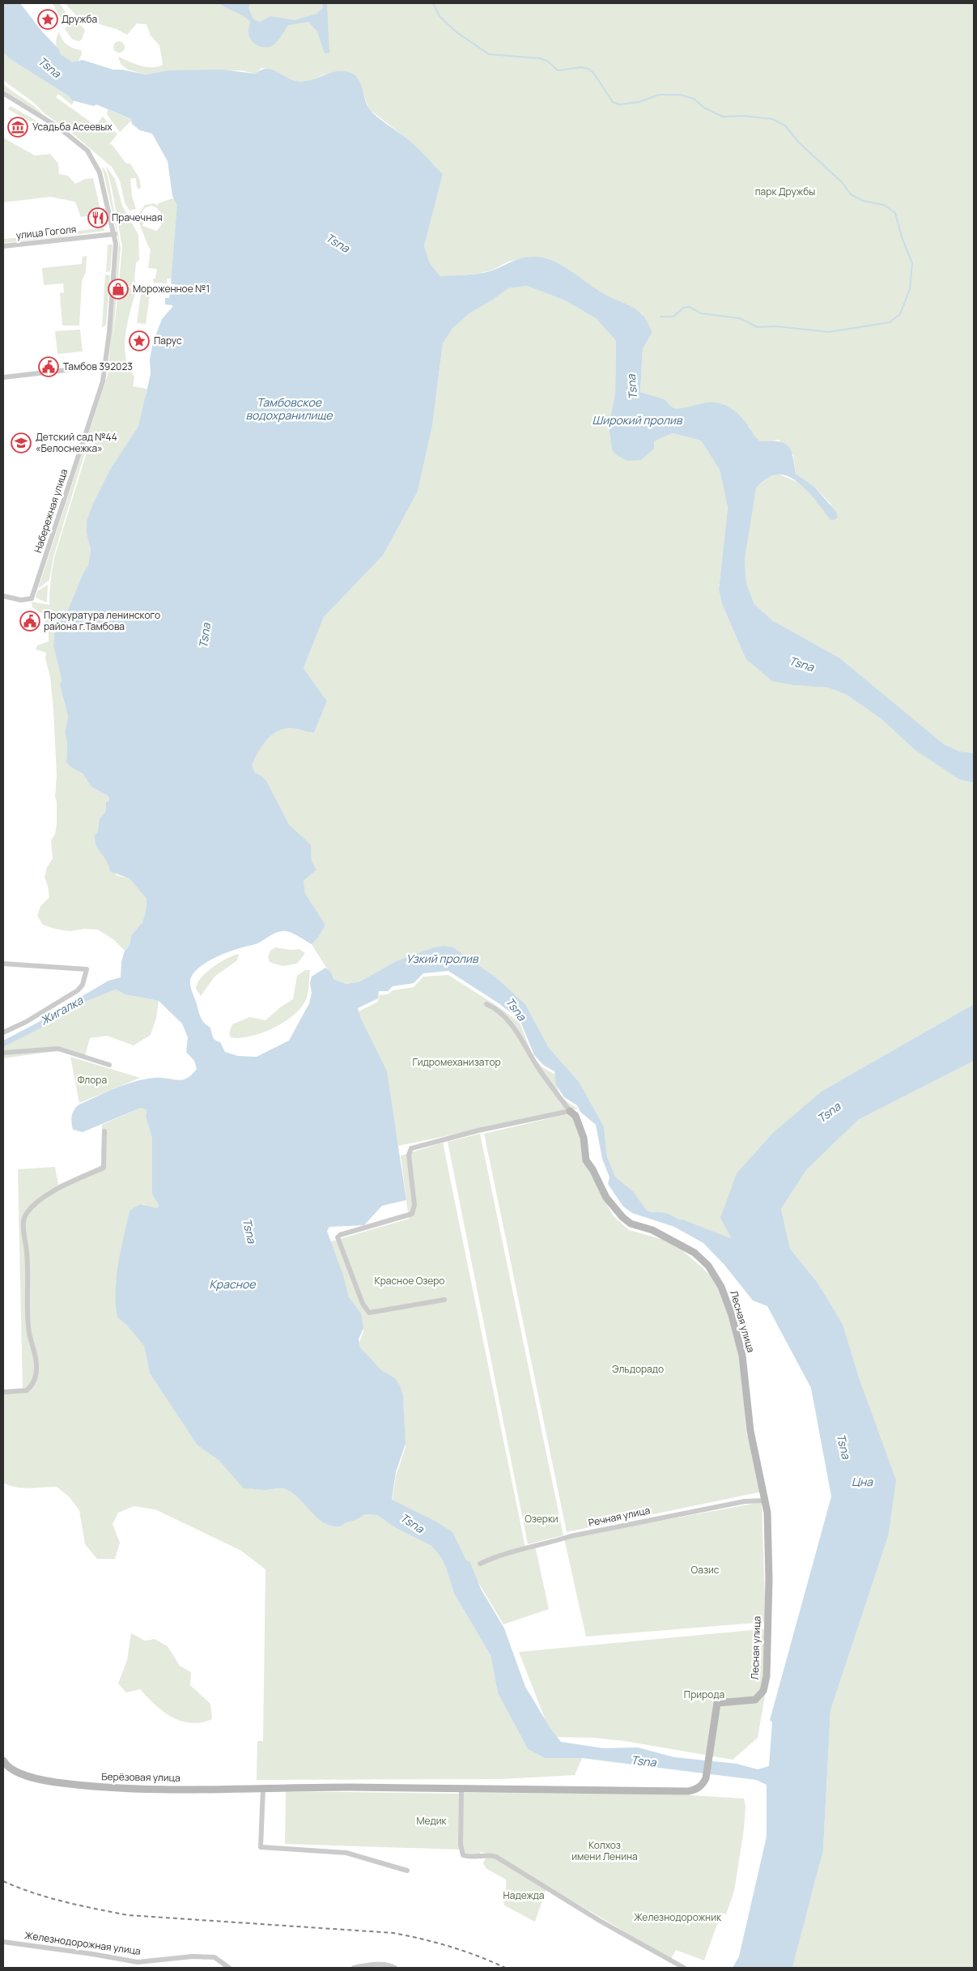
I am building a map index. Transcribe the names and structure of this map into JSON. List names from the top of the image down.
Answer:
{
  "streets": {
    "street": [
      "улица Гоголя",
      "Набережная улица",
      "Лесная улица",
      "Речная улица",
      "Берёзовая улица",
      "Железнодорожная улица"
    ]
  },
  "crossings": [
    ["улица Гоголя", "Набережная улица"],
    ["Лесная улица", "Речная улица"],
    ["Лесная улица", "Берёзовая улица"]
  ],
  "water": [
    "Tsna",
    "Тамбовское водохранилище",
    "Широкий пролив",
    "Узкий пролив",
    "Жигалка",
    "Красное",
    "Цна"
  ],
  "parks": [
    "парк Дружбы",
    "Гидромеханизатор",
    "Флора",
    "Красное Озеро",
    "Эльдорадо",
    "Озерки",
    "Оазис",
    "Природа",
    "Медик",
    "Колхоз имени Ленина",
    "Надежда",
    "Железнодорожник"
  ],
  "places": {
    "place": ["Дружба", "Парус"],
    "museum": ["Усадьба Асеевых"],
    "restaurant": ["Прачечная"],
    "shop": ["Мороженное №1"],
    "public building": ["Тамбов 392023", "Прокуратура ленинского района г.Тамбова"],
    "school or university": ["Детский сад №44 «Белоснежка»"]
  }
}
